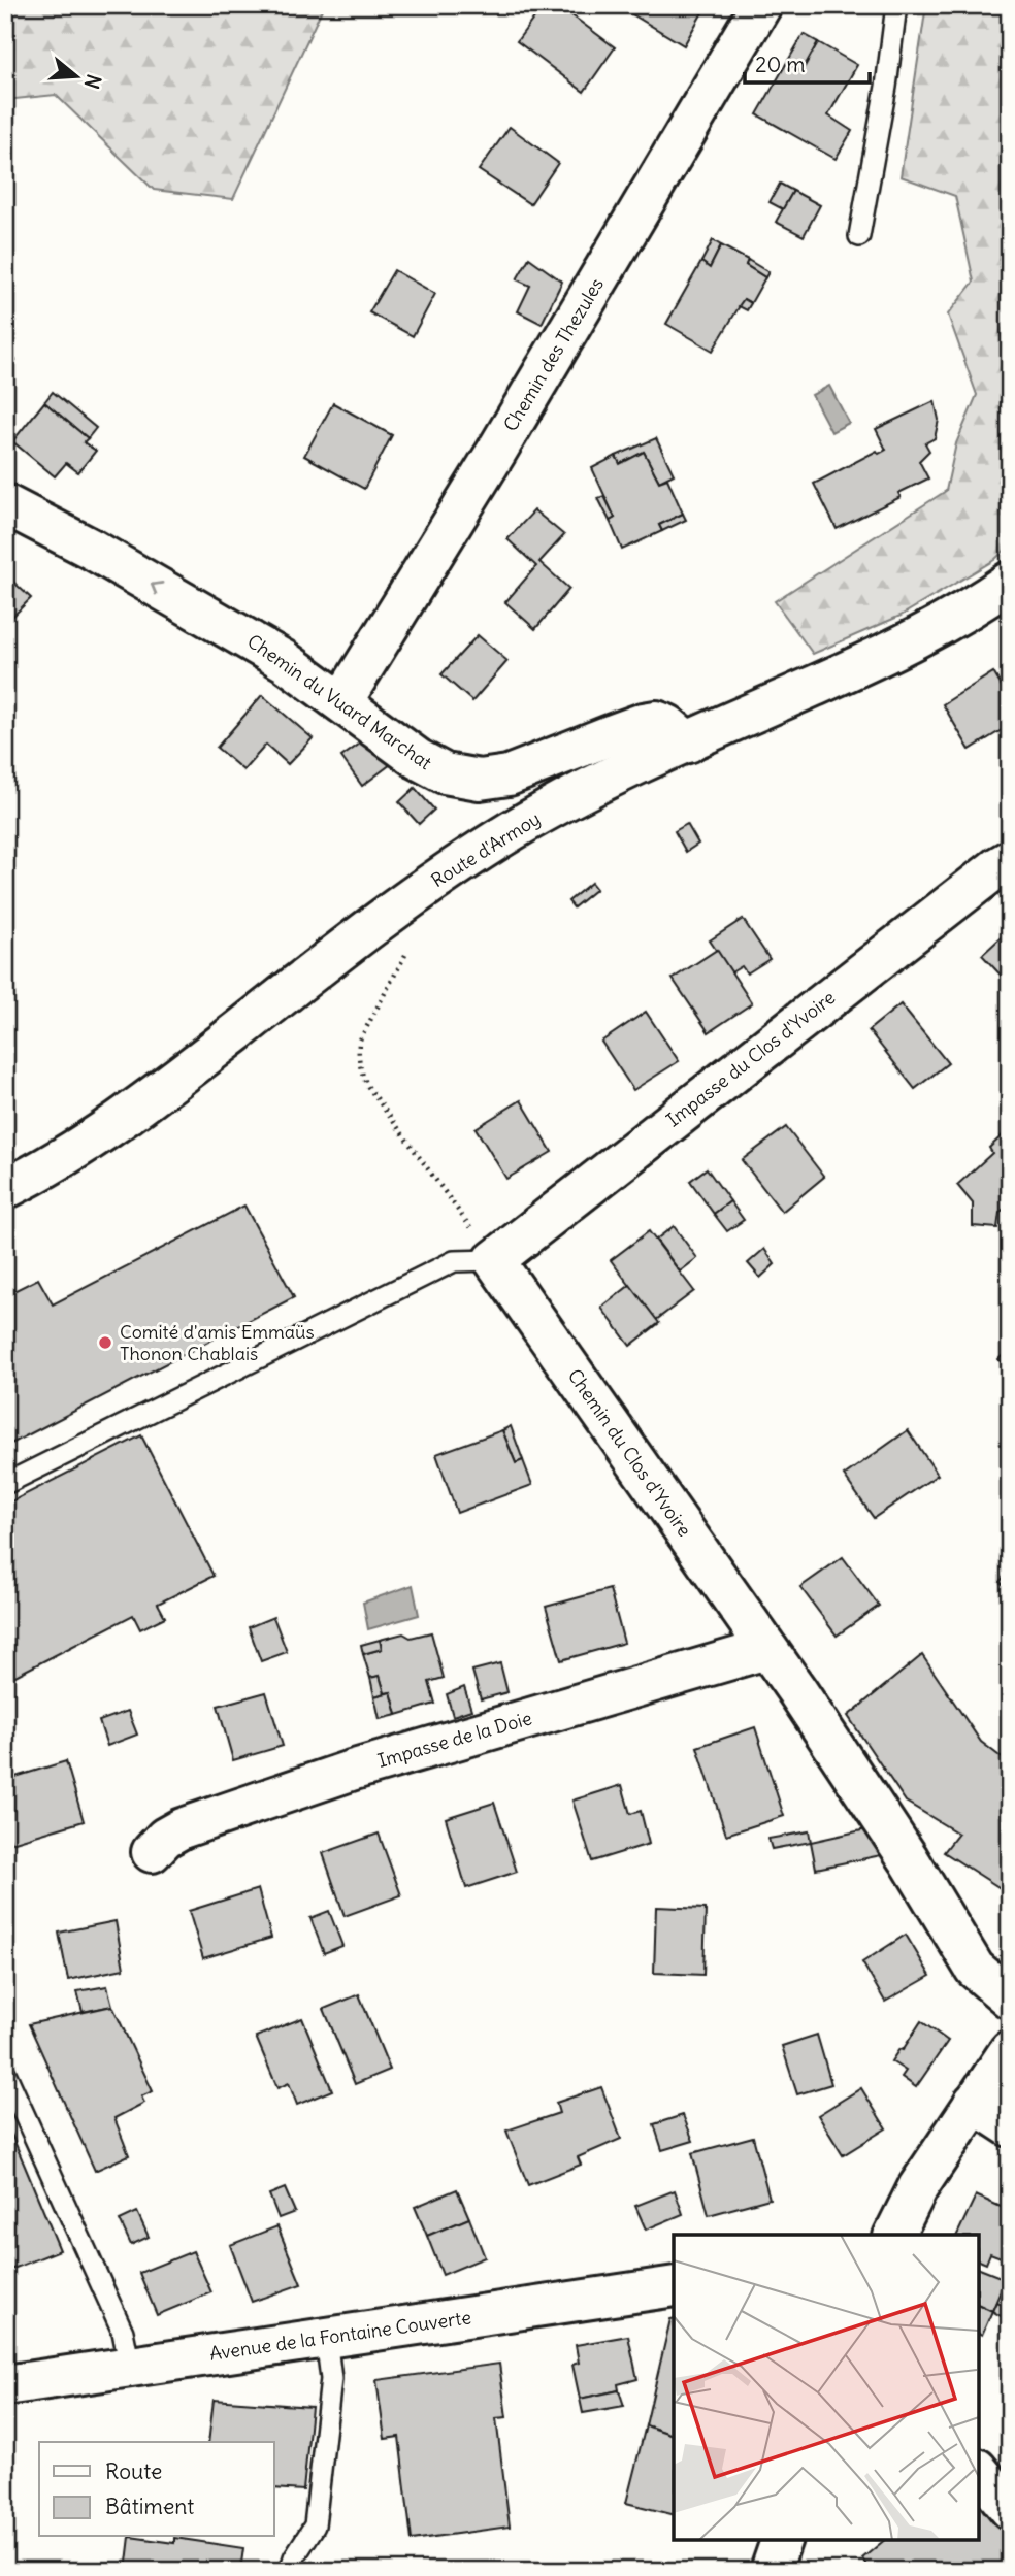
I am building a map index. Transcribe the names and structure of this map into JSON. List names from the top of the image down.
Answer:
{
  "streets": {
    "street": [
      "Chemin des Thezules",
      "Chemin du Vuard Marchat",
      "Route d'Armoy",
      "Impasse du Clos d'Yvoire",
      "Chemin du Clos d'Yvoire",
      "Impasse de la Doie",
      "Avenue de la Fontaine Couverte"
    ]
  },
  "crossings": [
    ["Chemin des Thezules", "Chemin du Vuard Marchat"],
    ["Chemin du Vuard Marchat", "Route d'Armoy"],
    ["Impasse du Clos d'Yvoire", "Chemin du Clos d'Yvoire"],
    ["Chemin du Clos d'Yvoire", "Impasse de la Doie"]
  ],
  "one_way": ["Chemin du Vuard Marchat"],
  "places": ["Comité d'amis Emmaüs Thonon Chablais"],
  "legend": ["Route", "Bâtiment"],
  "scale_bar": "20 m",
  "north": "right"
}
